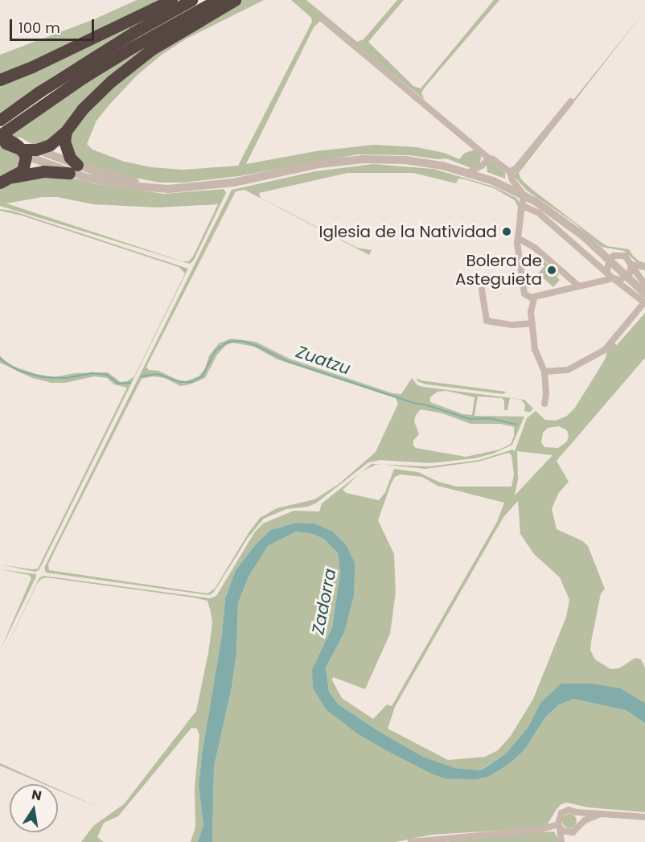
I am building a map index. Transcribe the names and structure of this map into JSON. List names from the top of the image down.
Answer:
{
  "water": ["Zuatzu", "Zadorra"],
  "places": ["Iglesia de la Natividad", "Bolera de Asteguieta"],
  "scale_bar": "100 m",
  "north": "top"
}
